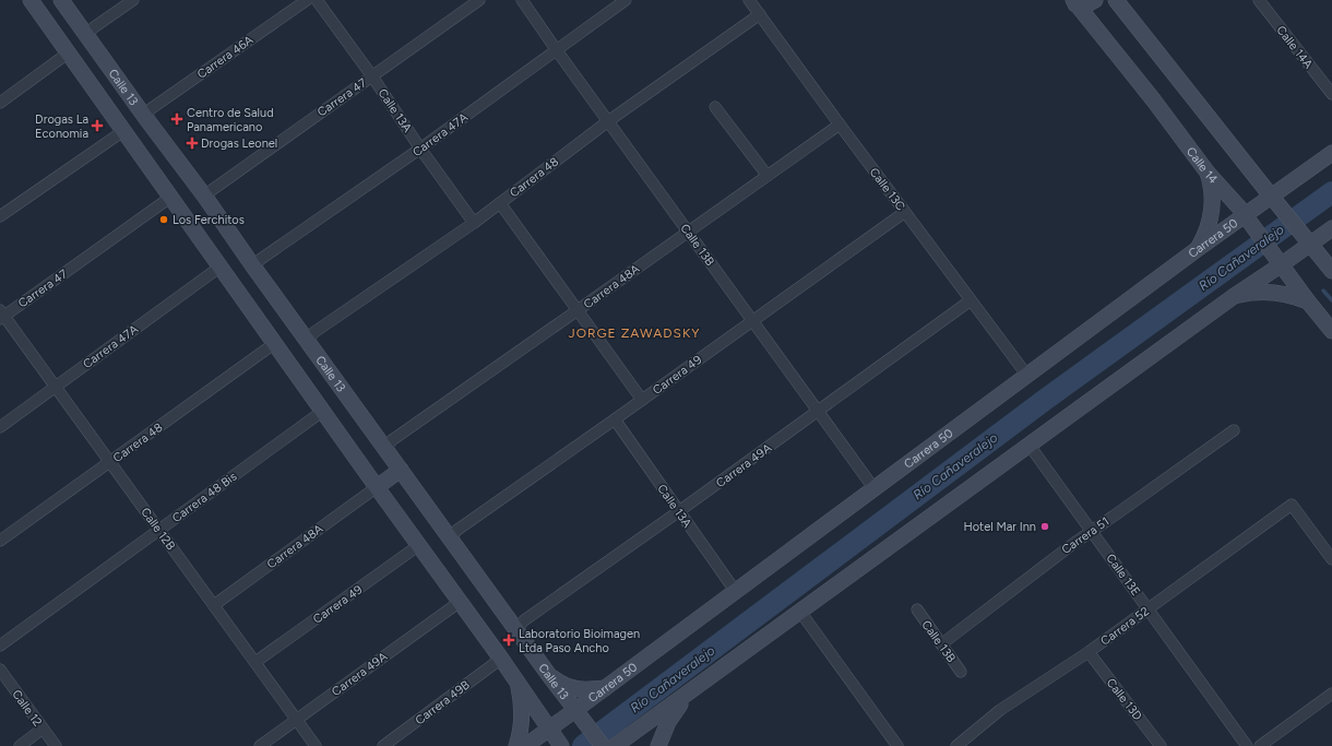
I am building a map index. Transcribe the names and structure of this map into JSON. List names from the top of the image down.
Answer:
{
  "streets": {
    "main road": ["Calle 13", "Calle 14", "Carrera 50"],
    "street": [
      "Calle 14A",
      "Carrera 46A",
      "Carrera 47",
      "Calle 13A",
      "Carrera 47A",
      "Carrera 48",
      "Calle 13C",
      "Calle 13B",
      "Carrera 48A",
      "Carrera 49",
      "Carrera 49A",
      "Carrera 48 Bis",
      "Calle 12B",
      "Carrera 51",
      "Calle 13E",
      "Carrera 52",
      "Calle 13D",
      "Carrera 49B",
      "Calle 12"
    ]
  },
  "crossings": [
    ["Carrera 46A", "Calle 13"],
    ["Calle 13", "Carrera 47"],
    ["Calle 13", "Carrera 47A"],
    ["Calle 13", "Carrera 48"],
    ["Calle 13", "Carrera 50"],
    ["Calle 13", "Carrera 48A"],
    ["Calle 13", "Carrera 49"],
    ["Calle 13", "Carrera 49A"],
    ["Calle 13", "Carrera 48 Bis"],
    ["Calle 13", "Carrera 49B"],
    ["Carrera 47", "Calle 13A"],
    ["Carrera 47", "Calle 12B"],
    ["Calle 13A", "Carrera 47A"],
    ["Calle 13A", "Carrera 48"],
    ["Calle 13A", "Carrera 50"],
    ["Calle 13A", "Carrera 49"],
    ["Calle 13A", "Carrera 49A"],
    ["Carrera 47A", "Calle 13B"],
    ["Carrera 47A", "Calle 12B"],
    ["Calle 14", "Carrera 50"],
    ["Carrera 48", "Calle 13C"],
    ["Carrera 48", "Calle 13B"],
    ["Carrera 48", "Calle 12B"],
    ["Calle 13C", "Carrera 50"],
    ["Calle 13C", "Carrera 48A"],
    ["Calle 13C", "Carrera 49"],
    ["Calle 13C", "Carrera 49A"],
    ["Carrera 50", "Calle 13B"],
    ["Calle 13B", "Carrera 48A"],
    ["Calle 13B", "Carrera 49"],
    ["Calle 13B", "Carrera 49A"],
    ["Calle 13B", "Carrera 51"],
    ["Carrera 48A", "Calle 12B"],
    ["Carrera 49", "Calle 12B"],
    ["Carrera 49A", "Calle 12B"],
    ["Carrera 48 Bis", "Calle 12B"],
    ["Carrera 51", "Calle 13E"],
    ["Calle 13E", "Carrera 52"],
    ["Carrera 52", "Calle 13D"]
  ],
  "districts": ["JORGE ZAWADSKY"],
  "water": ["Río Cañaveralejo"],
  "places": {
    "health": [
      "Centro de Salud Panamericano",
      "Drogas La Economia",
      "Drogas Leonel",
      "Laboratorio Bioimagen Ltda Paso Ancho"
    ],
    "other": ["Los Ferchitos", "Hotel Mar Inn"]
  }
}
